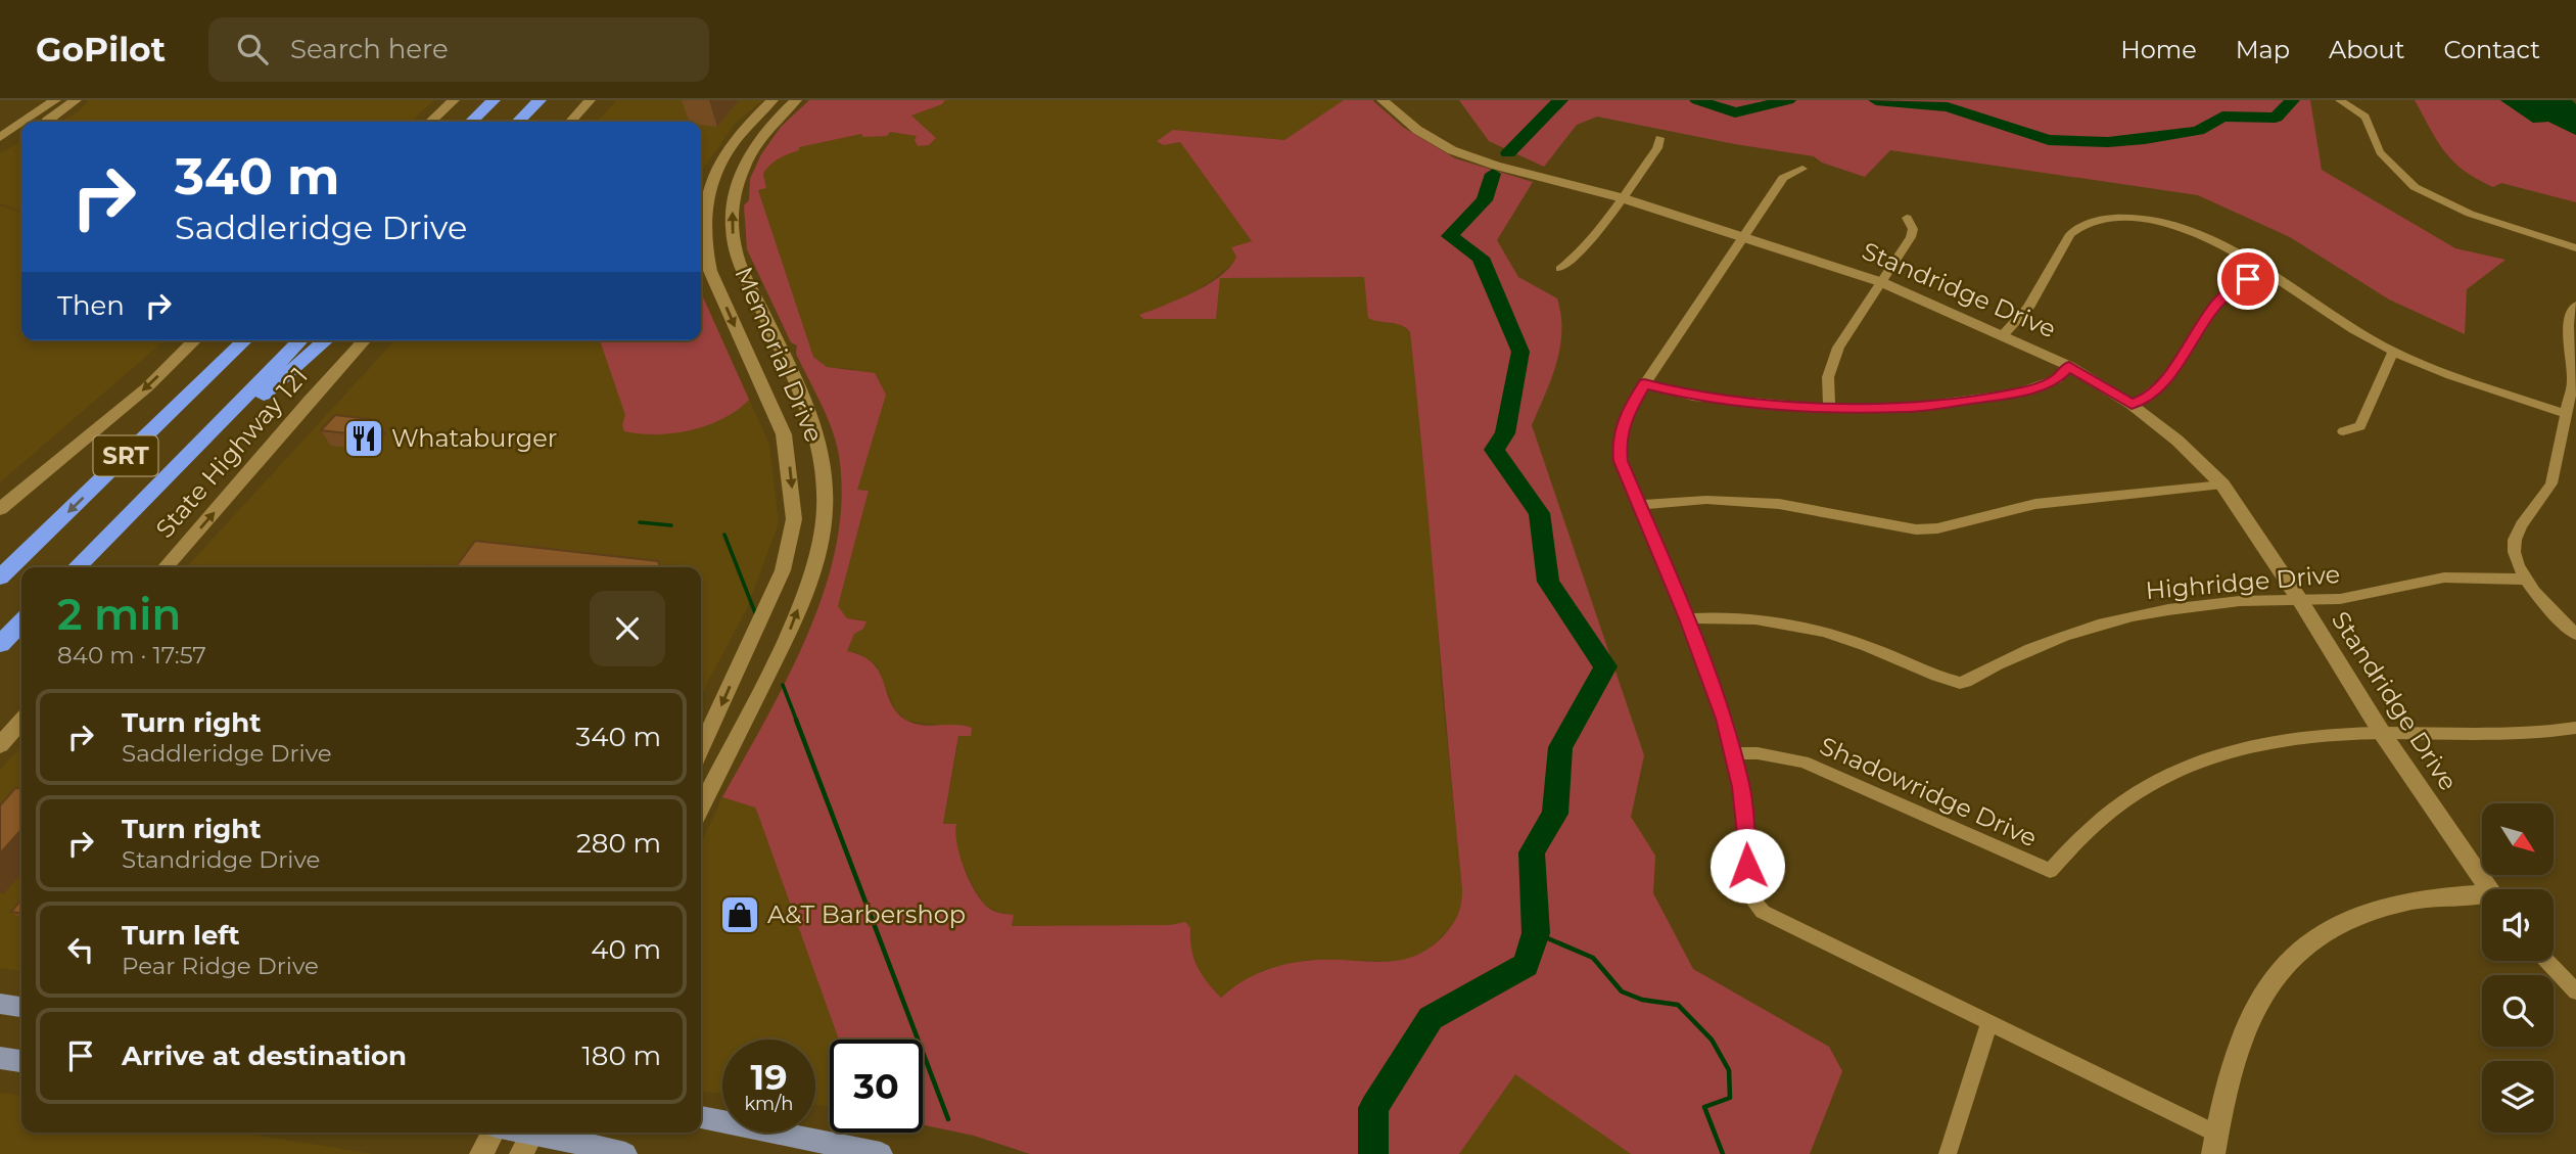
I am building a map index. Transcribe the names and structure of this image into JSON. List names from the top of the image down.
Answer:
{
  "streets": {
    "highway": ["SRT"],
    "street": [
      "Standridge Drive",
      "Memorial Drive",
      "State Highway 121",
      "Highridge Drive",
      "Shadowridge Drive"
    ]
  },
  "crossings": [
    ["Standridge Drive", "Highridge Drive"],
    ["Standridge Drive", "Shadowridge Drive"]
  ],
  "places": {
    "restaurant": ["Whataburger"],
    "shop": ["A&T Barbershop"]
  },
  "north": "bottom right",
  "page": {
    "header": "GoPilot",
    "search": "Search here",
    "nav": [
      "Home",
      "Map",
      "About",
      "Contact"
    ],
    "turn": ["340 m", "Saddleridge Drive"],
    "then": "Then",
    "heading": ["2 min", "840 m · 17:57"],
    "list": [
      {
        "name": "Turn right",
        "note": "Saddleridge Drive",
        "value": "340 m"
      },
      {
        "name": "Turn right",
        "note": "Standridge Drive",
        "value": "280 m"
      },
      {
        "name": "Turn left",
        "note": "Pear Ridge Drive",
        "value": "40 m"
      },
      {
        "name": "Arrive at destination",
        "value": "180 m"
      }
    ],
    "speed": "19 km/h",
    "limit": "30"
  }
}
